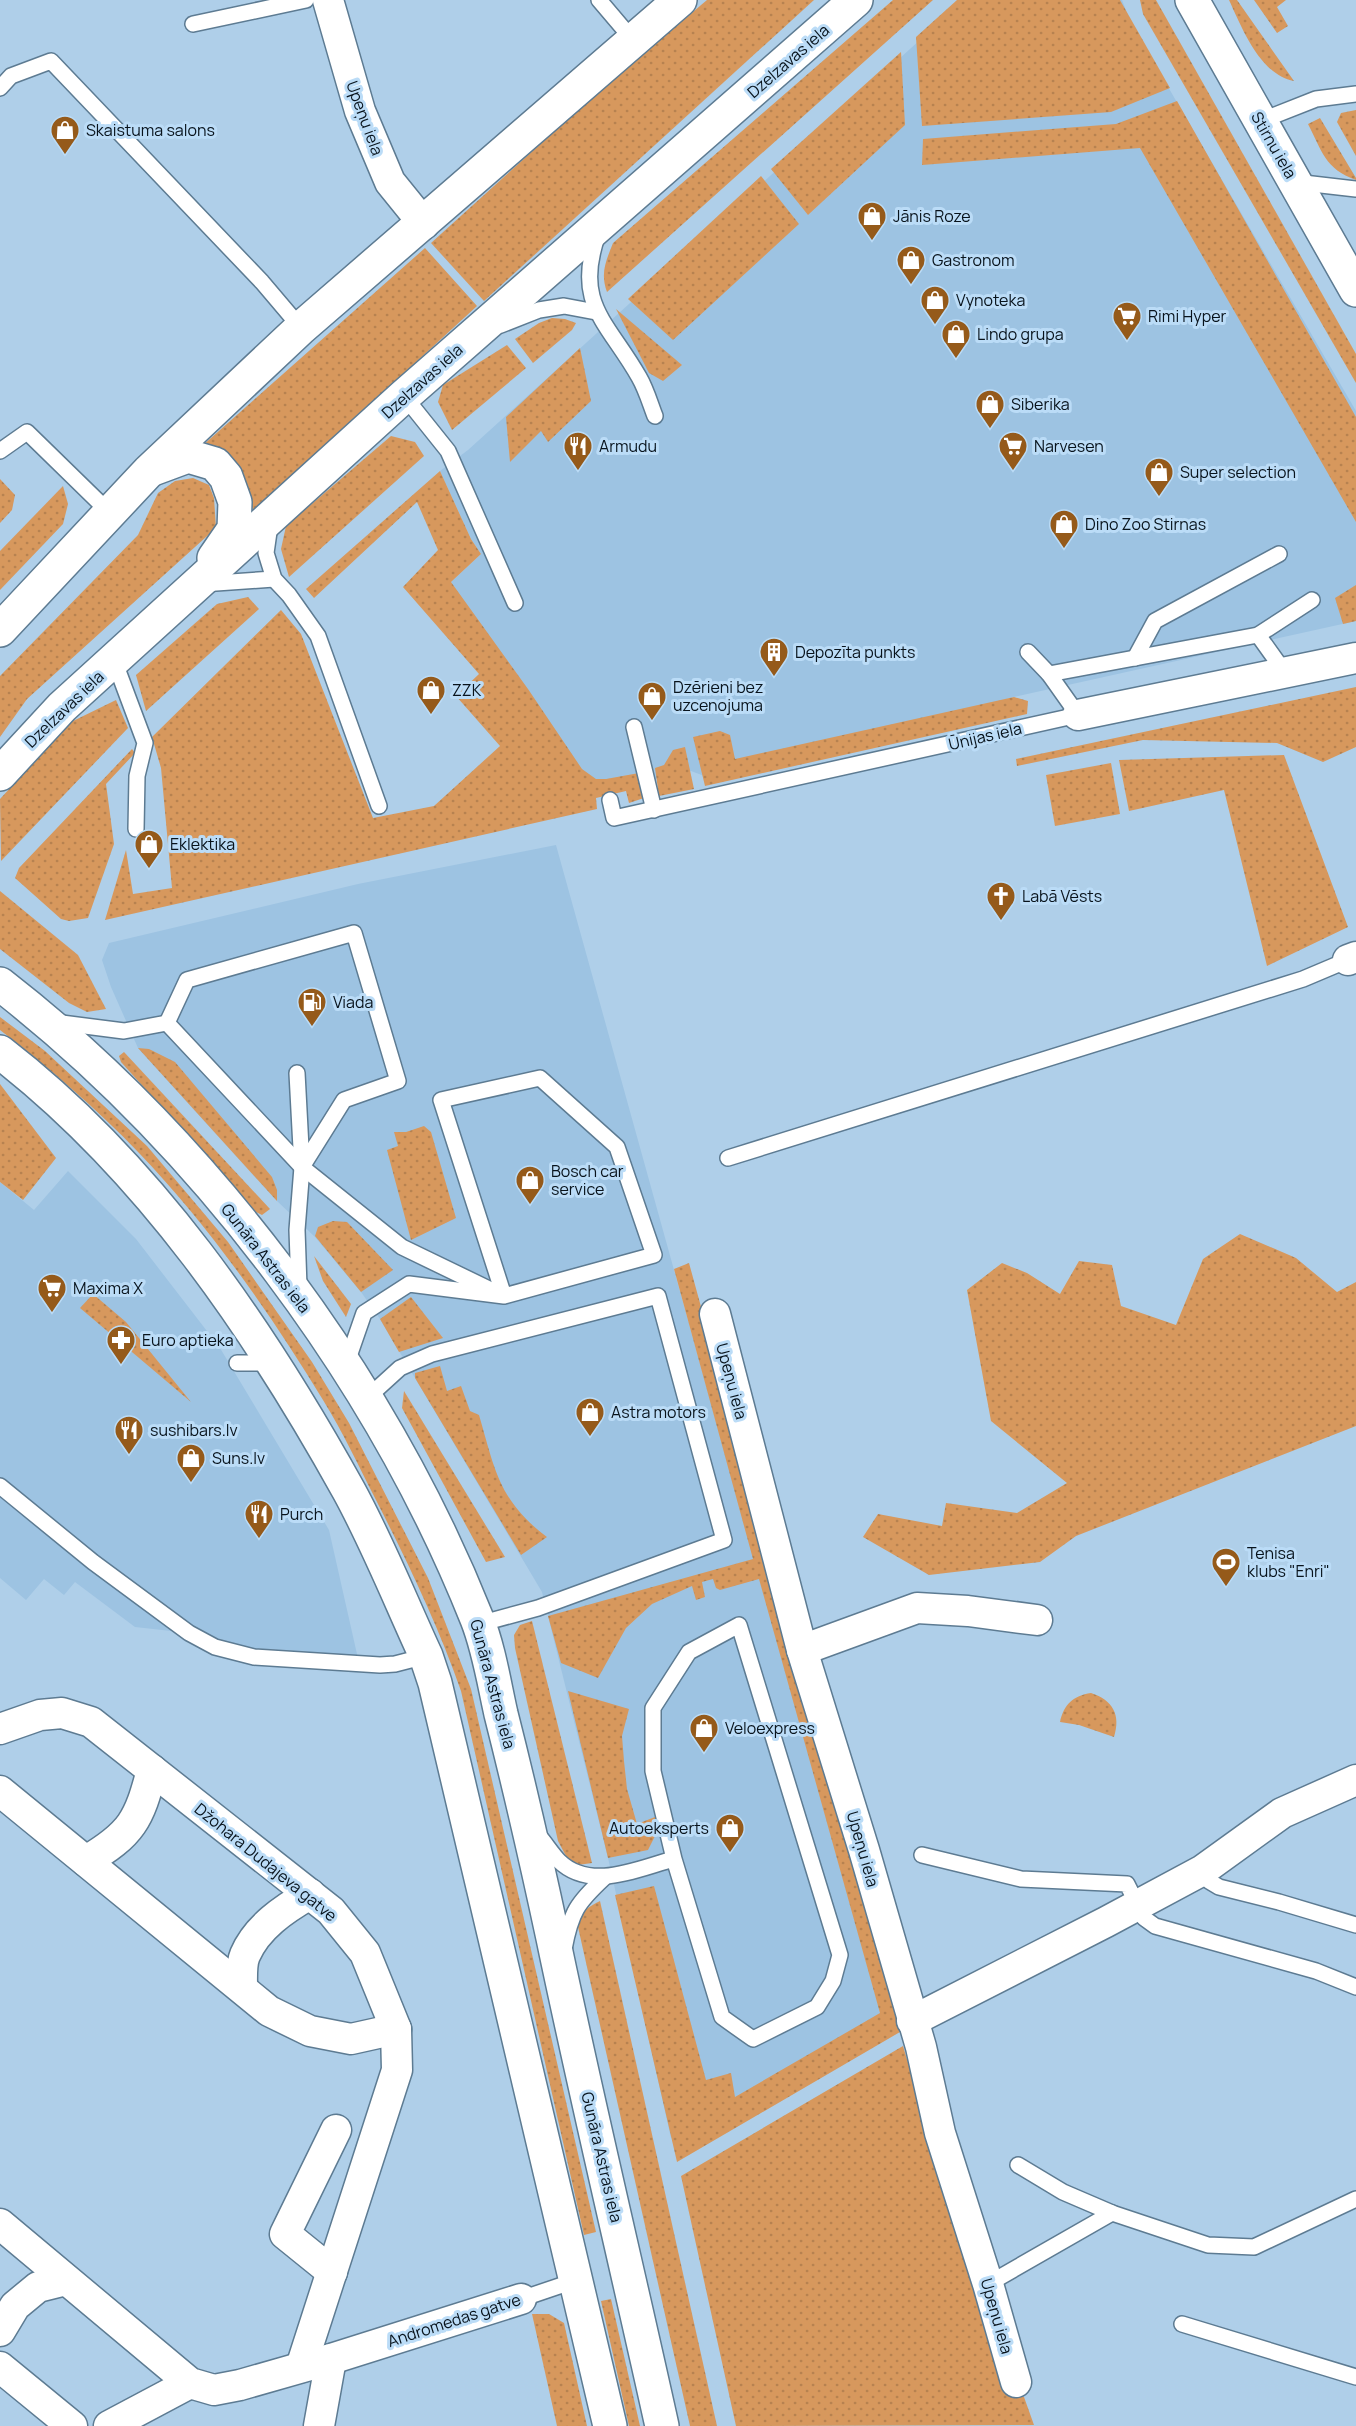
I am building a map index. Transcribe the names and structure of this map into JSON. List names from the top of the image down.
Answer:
{
  "streets": {
    "main road": ["Dzelzavas iela", "Stirnu iela", "Gunāra Astras iela"],
    "street": [
      "Upeņu iela",
      "Ūnijas iela",
      "Džohara Dudajeva gatve",
      "Andromedas gatve"
    ]
  },
  "crossings": [
    ["Džohara Dudajeva gatve", "Andromedas gatve"]
  ],
  "places": {
    "shop": [
      "Skaistuma salons",
      "Jānis Roze",
      "Gastronom",
      "Vynoteka",
      "Lindo grupa",
      "Siberika",
      "Super selection",
      "Dino Zoo Stirnas",
      "ZZK",
      "Dzērieni bez uzcenojuma",
      "Eklektika",
      "Bosch car service",
      "Astra motors",
      "Suns.lv",
      "Veloexpress",
      "Autoeksperts"
    ],
    "supermarket": ["Rimi Hyper", "Narvesen", "Maxima X"],
    "restaurant": ["Armudu", "sushibars.lv", "Purch"],
    "building": ["Depozīta punkts"],
    "church": ["Labā Vēsts"],
    "fuel station": ["Viada"],
    "pharmacy": ["Euro aptieka"],
    "sports": ["Tenisa klubs \"Enri\""]
  }
}
